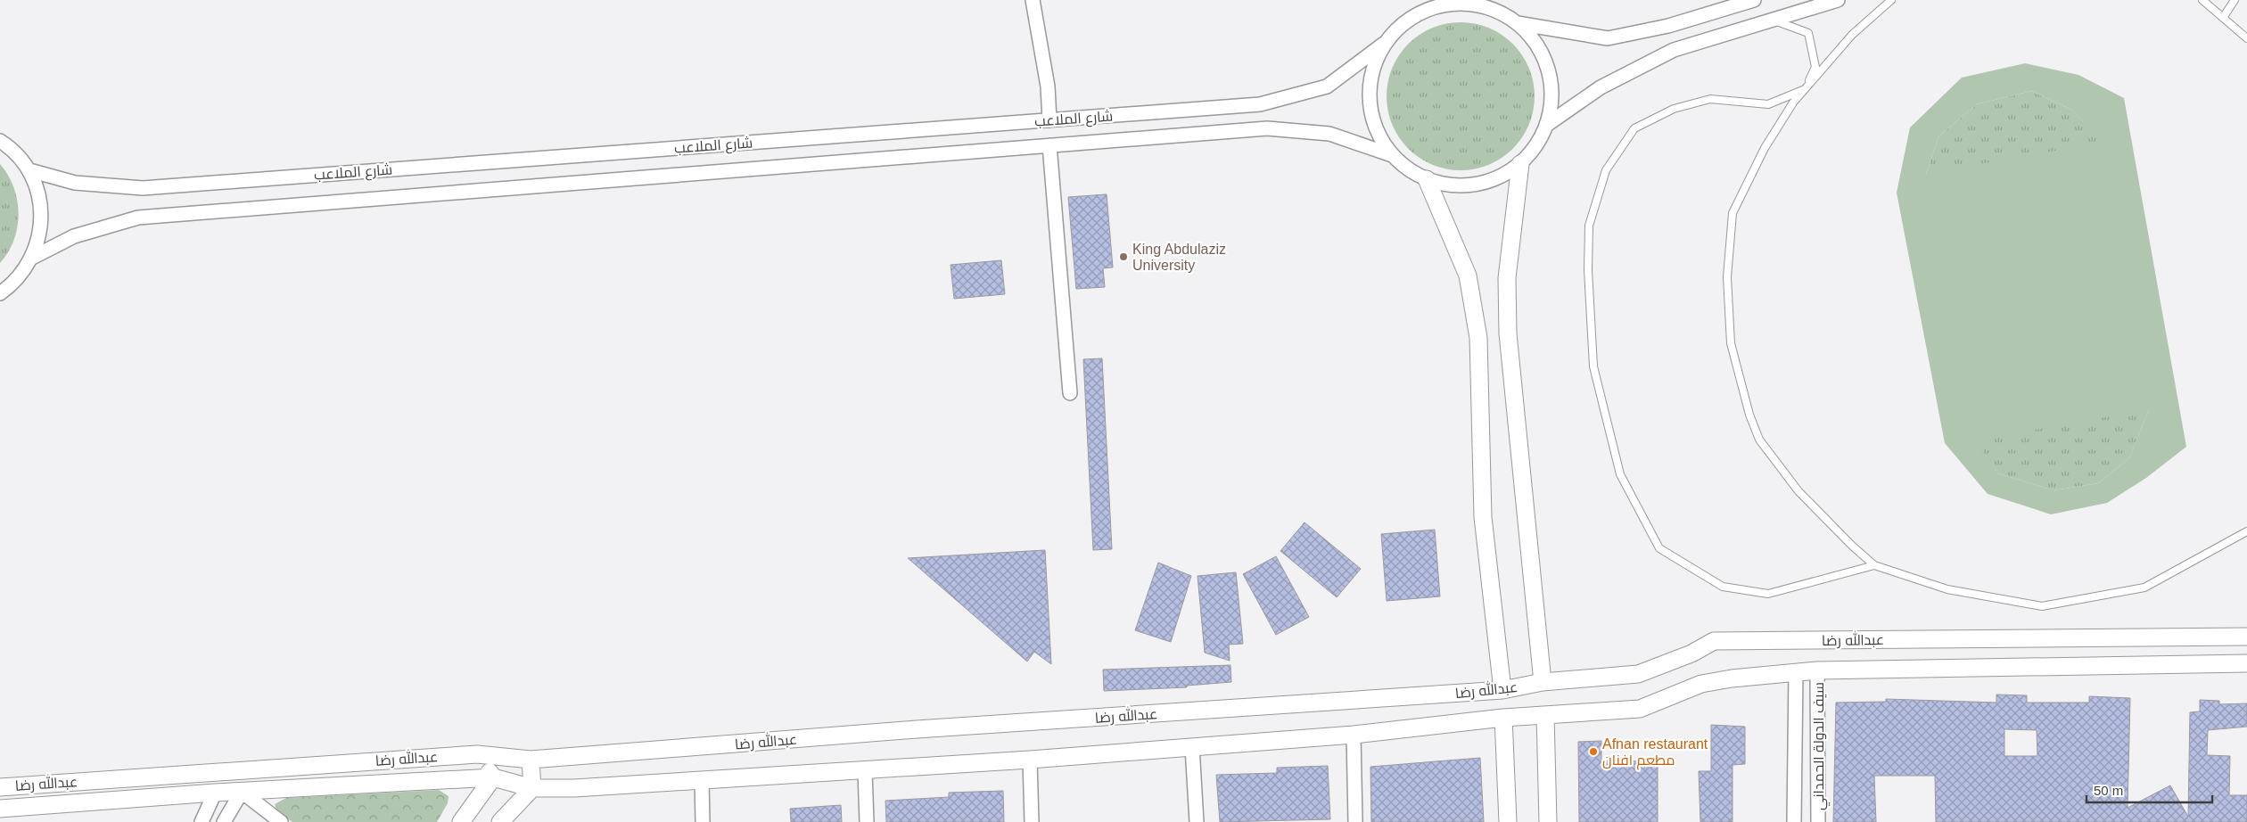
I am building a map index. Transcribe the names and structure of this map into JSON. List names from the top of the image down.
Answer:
{
  "streets": {
    "street": ["شارع الملاعب", "عبدالله رضا", "سيف الدولة الحمداني"]
  },
  "crossings": [
    ["عبدالله رضا", "سيف الدولة الحمداني"]
  ],
  "places": ["King Abdulaziz University", "Afnan restaurant مطعم افنان"],
  "scale_bar": "50 m"
}
